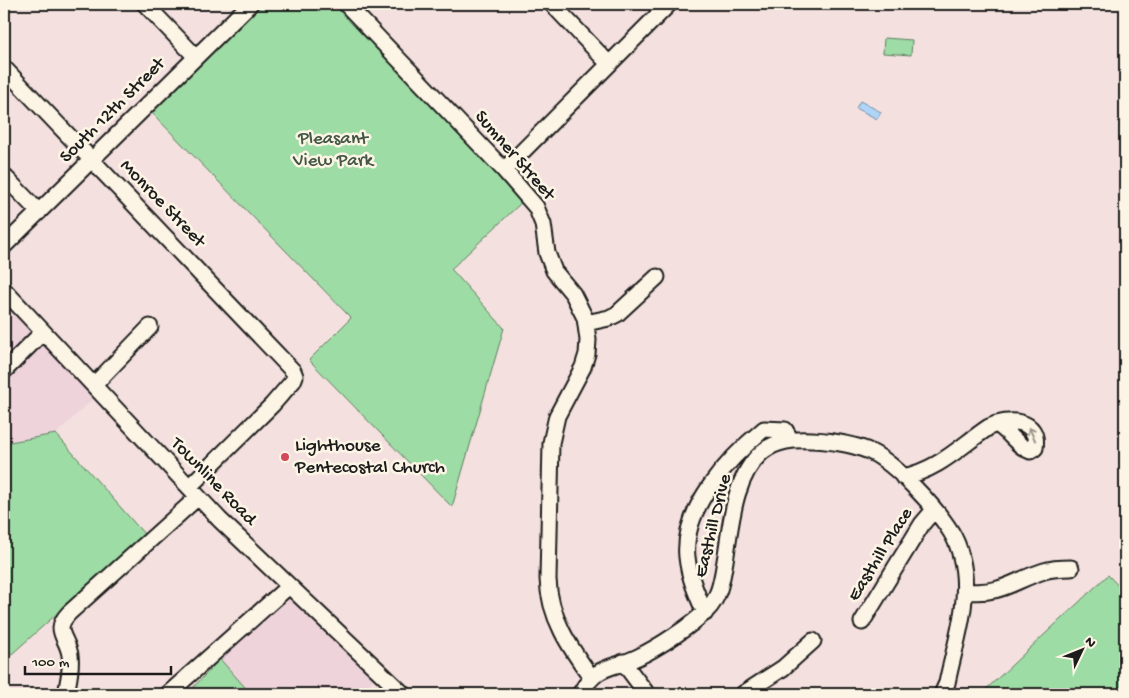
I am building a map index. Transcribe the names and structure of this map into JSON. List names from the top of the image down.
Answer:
{
  "streets": {
    "street": [
      "South 12th Street",
      "Sumner Street",
      "Monroe Street",
      "Townline Road",
      "Easthill Drive",
      "Easthill Place"
    ]
  },
  "crossings": [
    ["South 12th Street", "Monroe Street"],
    ["Sumner Street", "Easthill Drive"],
    ["Monroe Street", "Townline Road"],
    ["Easthill Drive", "Easthill Place"]
  ],
  "parks": ["Pleasant View Park"],
  "places": ["Lighthouse Pentecostal Church"],
  "scale_bar": "100 m",
  "north": "top right"
}
